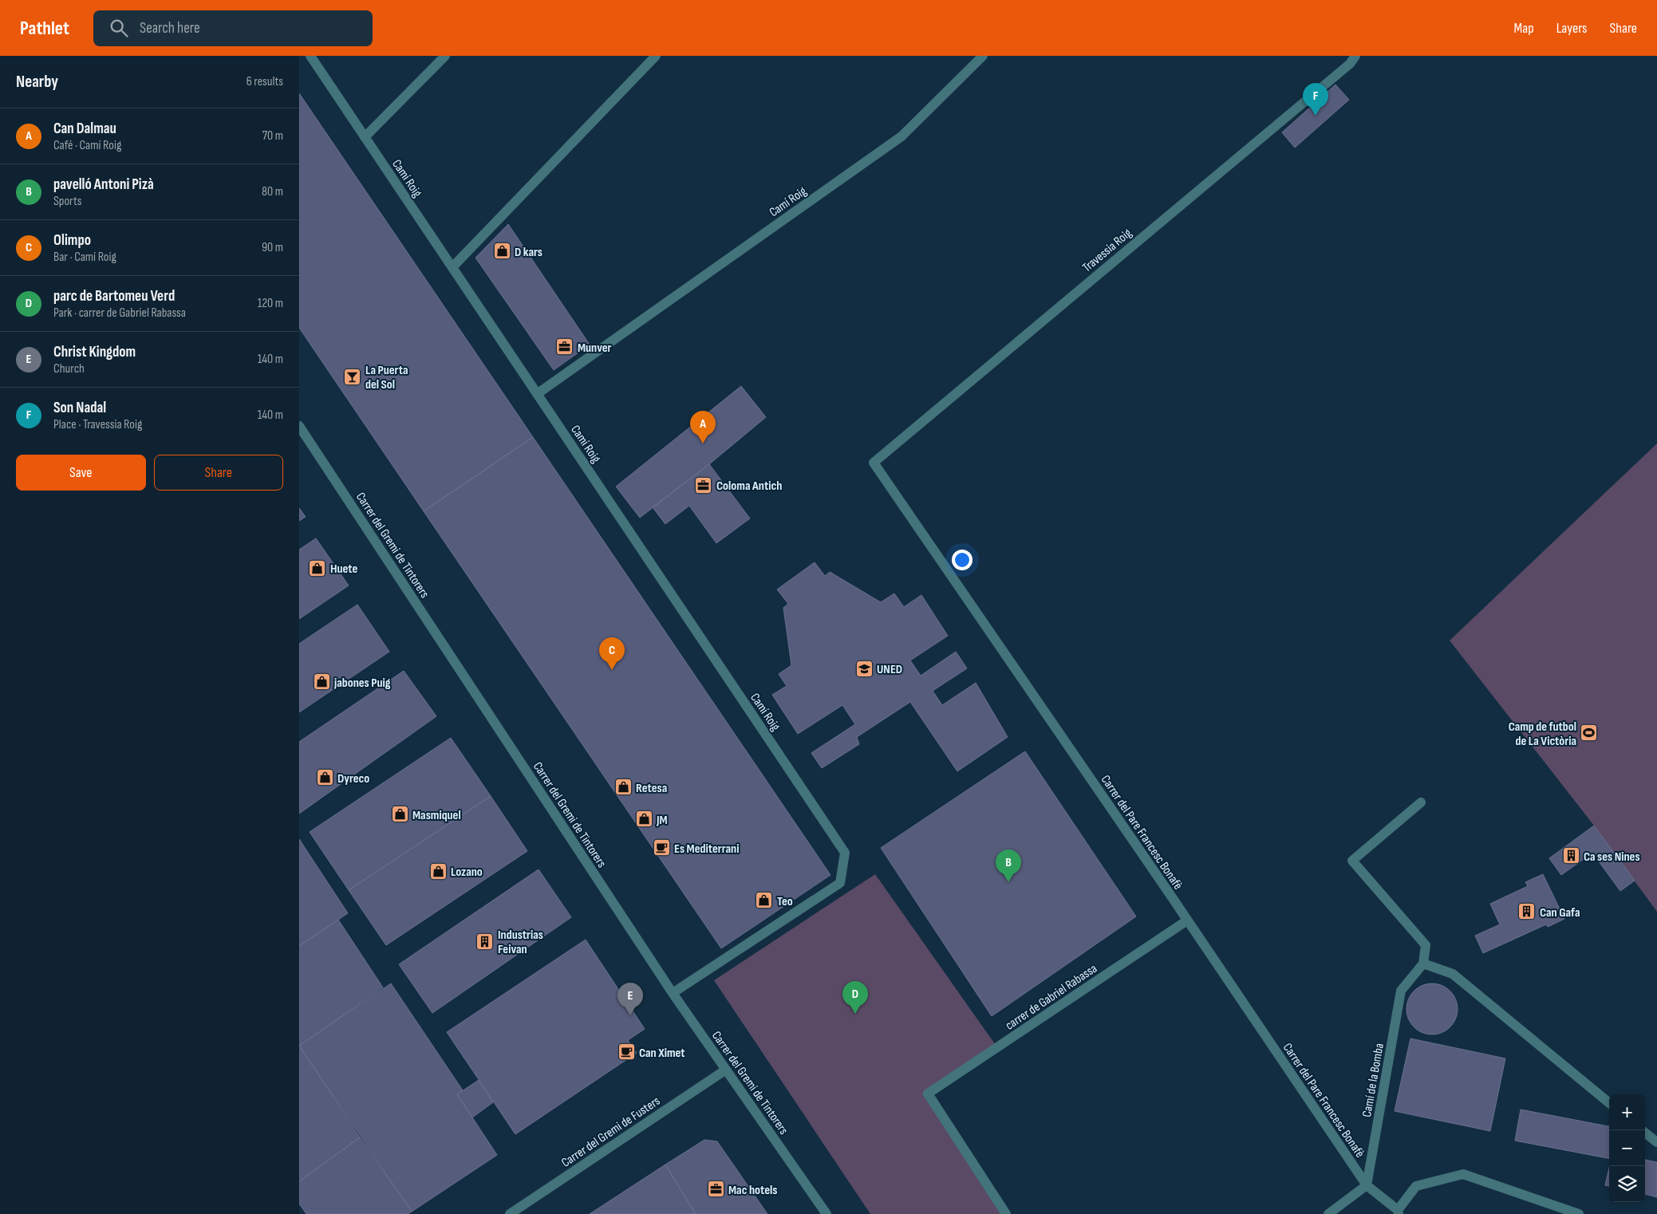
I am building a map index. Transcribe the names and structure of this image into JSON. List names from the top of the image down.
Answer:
{
  "streets": {
    "street": [
      "Camí Roig",
      "Travessia Roig",
      "Carrer del Gremi de Tintorers",
      "Carrer del Pare Francesc Bonafè",
      "carrer de Gabriel Rabassa",
      "Camí de la Bomba",
      "Carrer del Gremi de Fusters"
    ]
  },
  "crossings": [
    ["Camí Roig", "Carrer del Gremi de Tintorers"],
    ["Travessia Roig", "Carrer del Pare Francesc Bonafè"],
    ["Carrer del Gremi de Tintorers", "Carrer del Gremi de Fusters"],
    ["Carrer del Pare Francesc Bonafè", "carrer de Gabriel Rabassa"],
    ["Carrer del Pare Francesc Bonafè", "Camí de la Bomba"]
  ],
  "places": {
    "shop": [
      "D kars",
      "Huete",
      "jabones Puig",
      "Dyreco",
      "Retesa",
      "Masmiquel",
      "JM",
      "Lozano",
      "Teo"
    ],
    "office": ["Munver", "Coloma Antich", "Mac hotels"],
    "bar": ["La Puerta del Sol"],
    "school or university": ["UNED"],
    "sports": ["Camp de futbol de La Victòria"],
    "cafe": ["Es Mediterrani", "Can Ximet"],
    "building": ["Ca ses Nines", "Can Gafa", "Industrias Feivan"]
  },
  "page": {
    "header": "Pathlet",
    "search": "Search here",
    "nav": ["Map", "Layers", "Share"],
    "heading": ["Nearby", "6 results"],
    "pins": [
      "F",
      "A",
      "C",
      "B",
      "D",
      "E"
    ],
    "list": [
      {
        "mark": "A",
        "name": "Can Dalmau",
        "note": "Café · Camí Roig",
        "value": "70 m"
      },
      {
        "mark": "B",
        "name": "pavelló Antoni Pizà",
        "note": "Sports",
        "value": "80 m"
      },
      {
        "mark": "C",
        "name": "Olimpo",
        "note": "Bar · Camí Roig",
        "value": "90 m"
      },
      {
        "mark": "D",
        "name": "parc de Bartomeu Verd",
        "note": "Park · carrer de Gabriel Rabassa",
        "value": "120 m"
      },
      {
        "mark": "E",
        "name": "Christ Kingdom",
        "note": "Church",
        "value": "140 m"
      },
      {
        "mark": "F",
        "name": "Son Nadal",
        "note": "Place · Travessia Roig",
        "value": "140 m"
      }
    ],
    "buttons": ["Save", "Share"],
    "map_buttons": ["+", "−"]
  }
}
